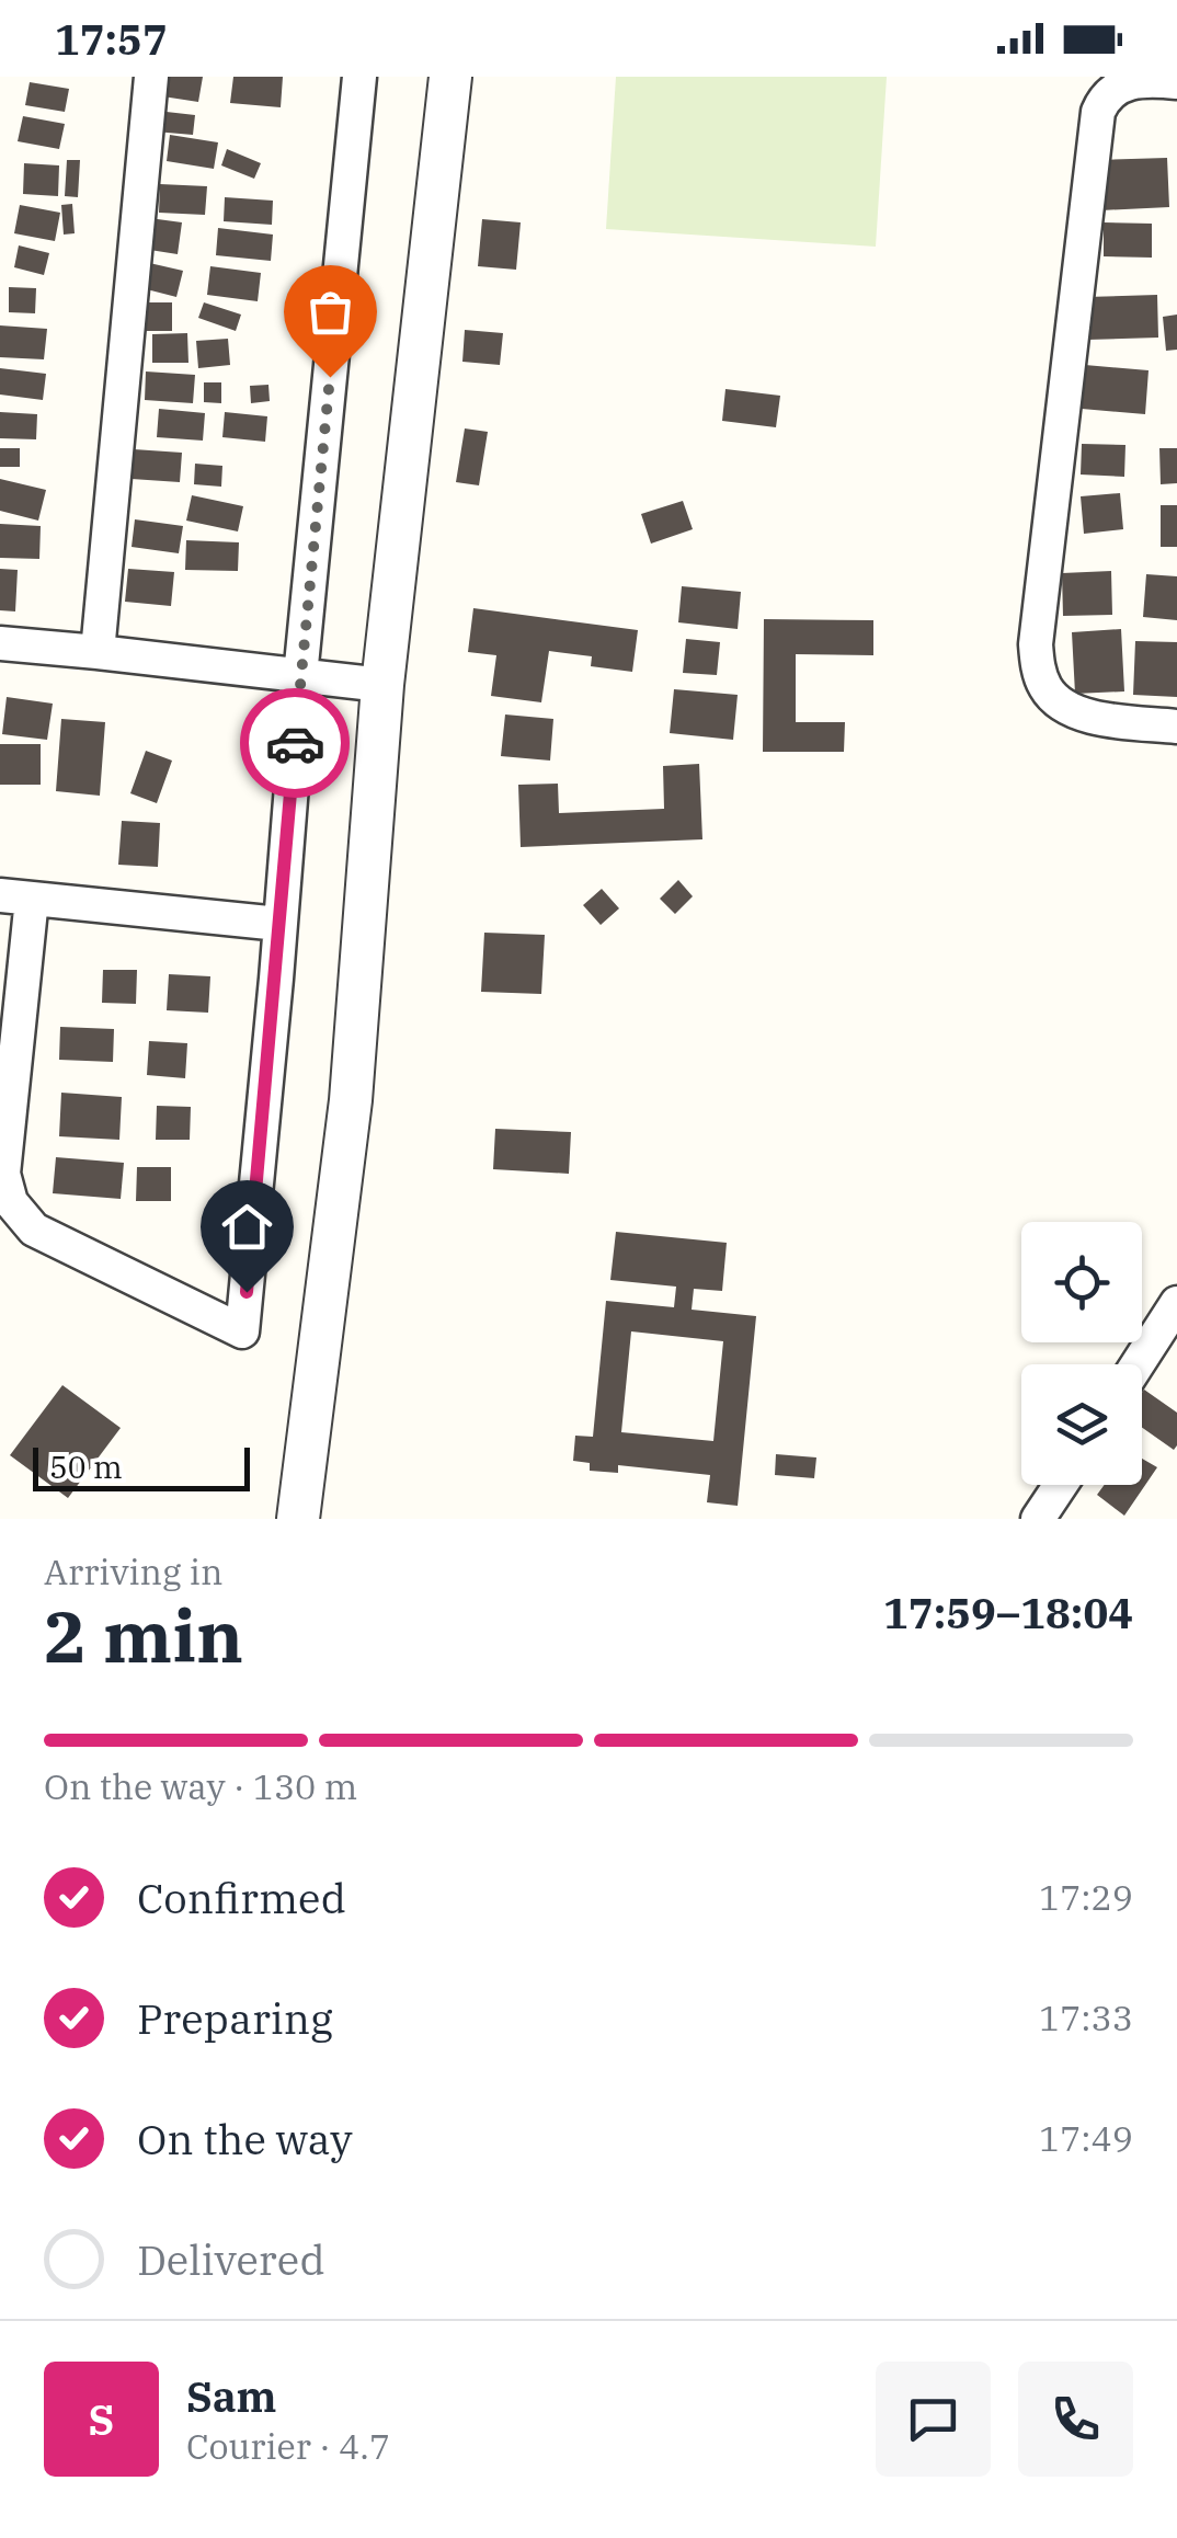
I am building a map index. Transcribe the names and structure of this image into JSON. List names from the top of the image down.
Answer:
{
  "scale_bar": "50 m",
  "page": {
    "status": "17:57",
    "scale": "50 m",
    "heading": ["2 min", "Arriving in", "17:59–18:04"],
    "panel": ["Sam", "Courier · 4.7"],
    "bar": "On the way · 130 m",
    "list": [
      ["Confirmed", "17:29"],
      ["Preparing", "17:33"],
      ["On the way", "17:49"],
      "Delivered"
    ],
    "round": "S"
  }
}
